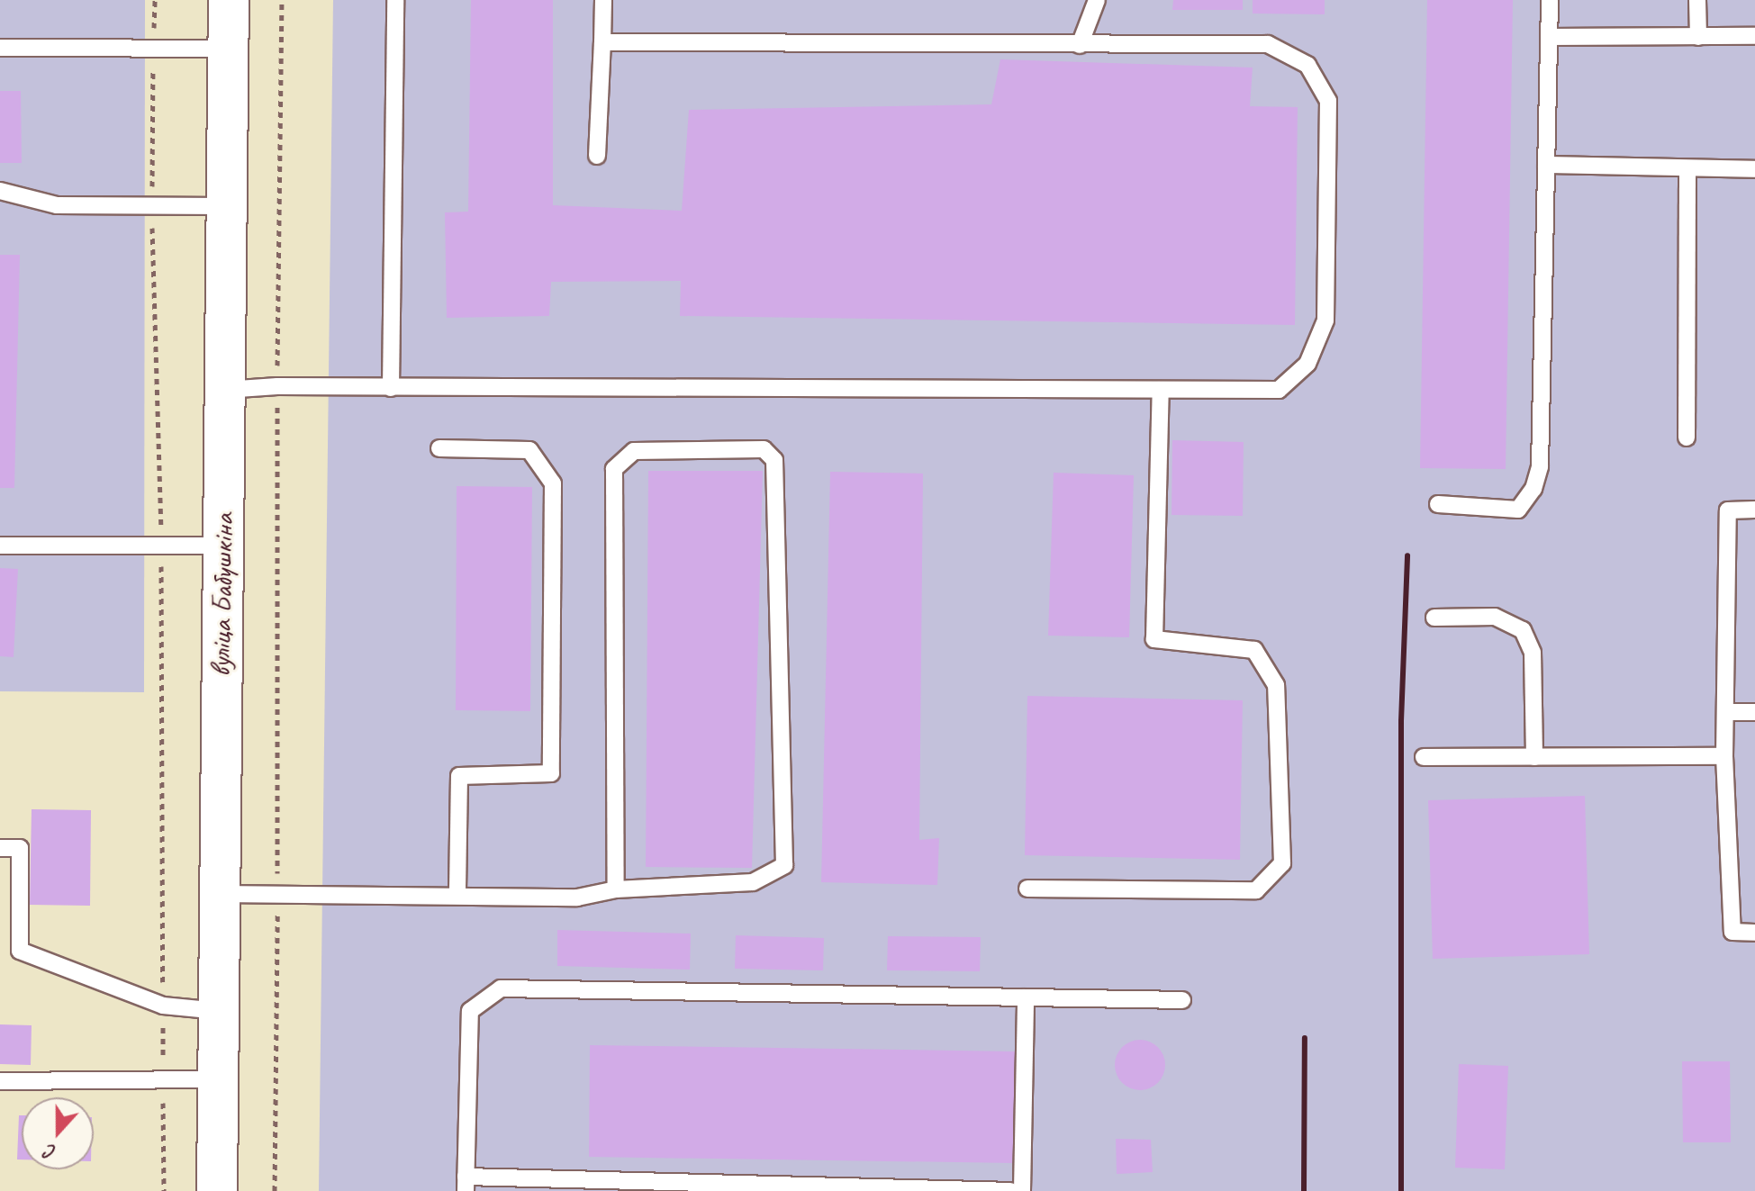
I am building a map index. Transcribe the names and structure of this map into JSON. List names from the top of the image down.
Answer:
{
  "streets": {
    "street": ["вуліца Бабушкіна"]
  },
  "north": "bottom"
}
